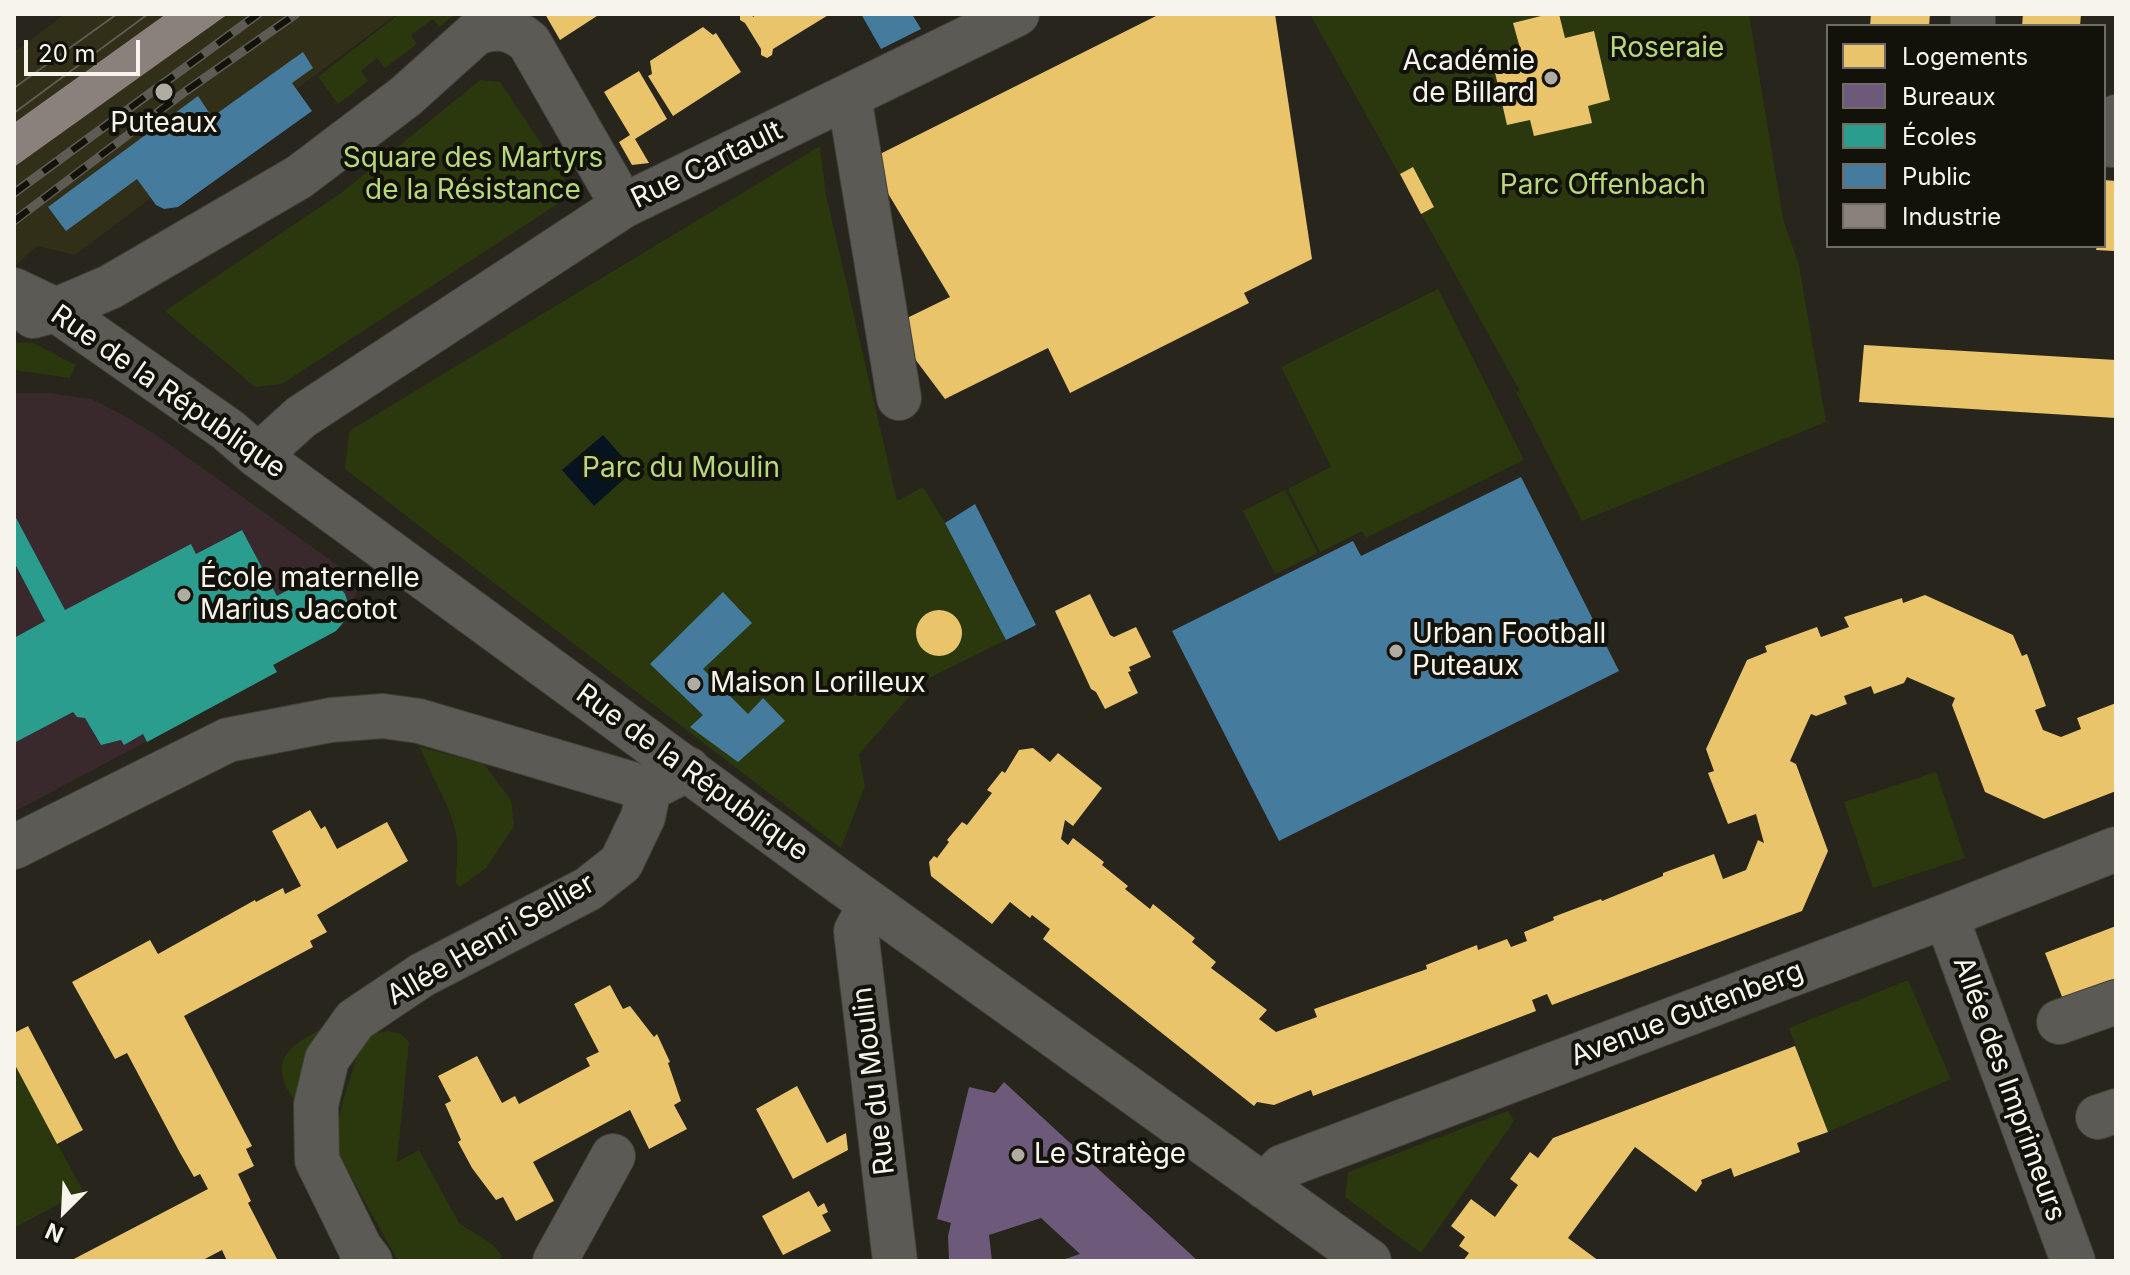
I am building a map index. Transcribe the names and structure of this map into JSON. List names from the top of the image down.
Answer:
{
  "streets": {
    "street": [
      "Rue Cartault",
      "Rue de la République",
      "Allée Henri Sellier",
      "Avenue Gutenberg",
      "Rue du Moulin",
      "Allée des Imprimeurs"
    ]
  },
  "crossings": [
    ["Rue Cartault", "Rue de la République"],
    ["Rue de la République", "Avenue Gutenberg"],
    ["Rue de la République", "Rue du Moulin"],
    ["Avenue Gutenberg", "Allée des Imprimeurs"]
  ],
  "parks": [
    "Roseraie",
    "Square des Martyrs de la Résistance",
    "Parc Offenbach",
    "Parc du Moulin"
  ],
  "places": [
    "Académie de Billard",
    "Puteaux",
    "École maternelle Marius Jacotot",
    "Urban Football Puteaux",
    "Maison Lorilleux",
    "Le Stratège"
  ],
  "legend": [
    "Logements",
    "Bureaux",
    "Écoles",
    "Public",
    "Industrie"
  ],
  "scale_bar": "20 m",
  "north": "bottom left"
}
